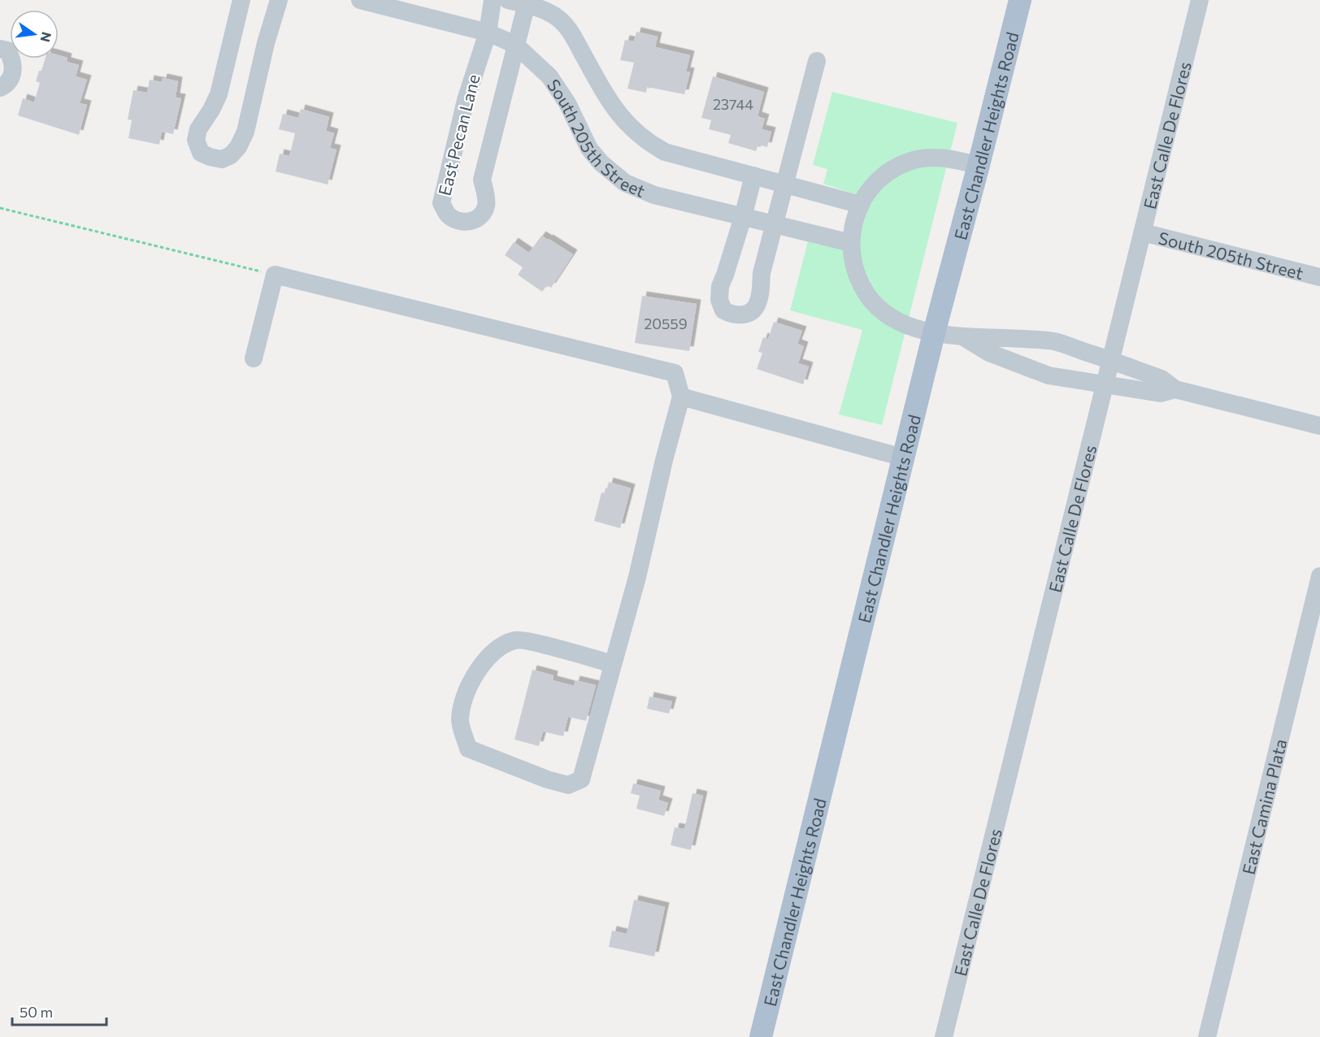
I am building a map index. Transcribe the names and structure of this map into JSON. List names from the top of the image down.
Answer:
{
  "streets": {
    "main road": ["East Chandler Heights Road"],
    "street": [
      "South 205th Street",
      "East Pecan Lane",
      "East Calle De Flores",
      "East Camina Plata"
    ]
  },
  "crossings": [
    ["South 205th Street", "East Pecan Lane"],
    ["South 205th Street", "East Calle De Flores"]
  ],
  "house_numbers": ["23744", "20559"],
  "scale_bar": "50 m",
  "north": "right"
}
